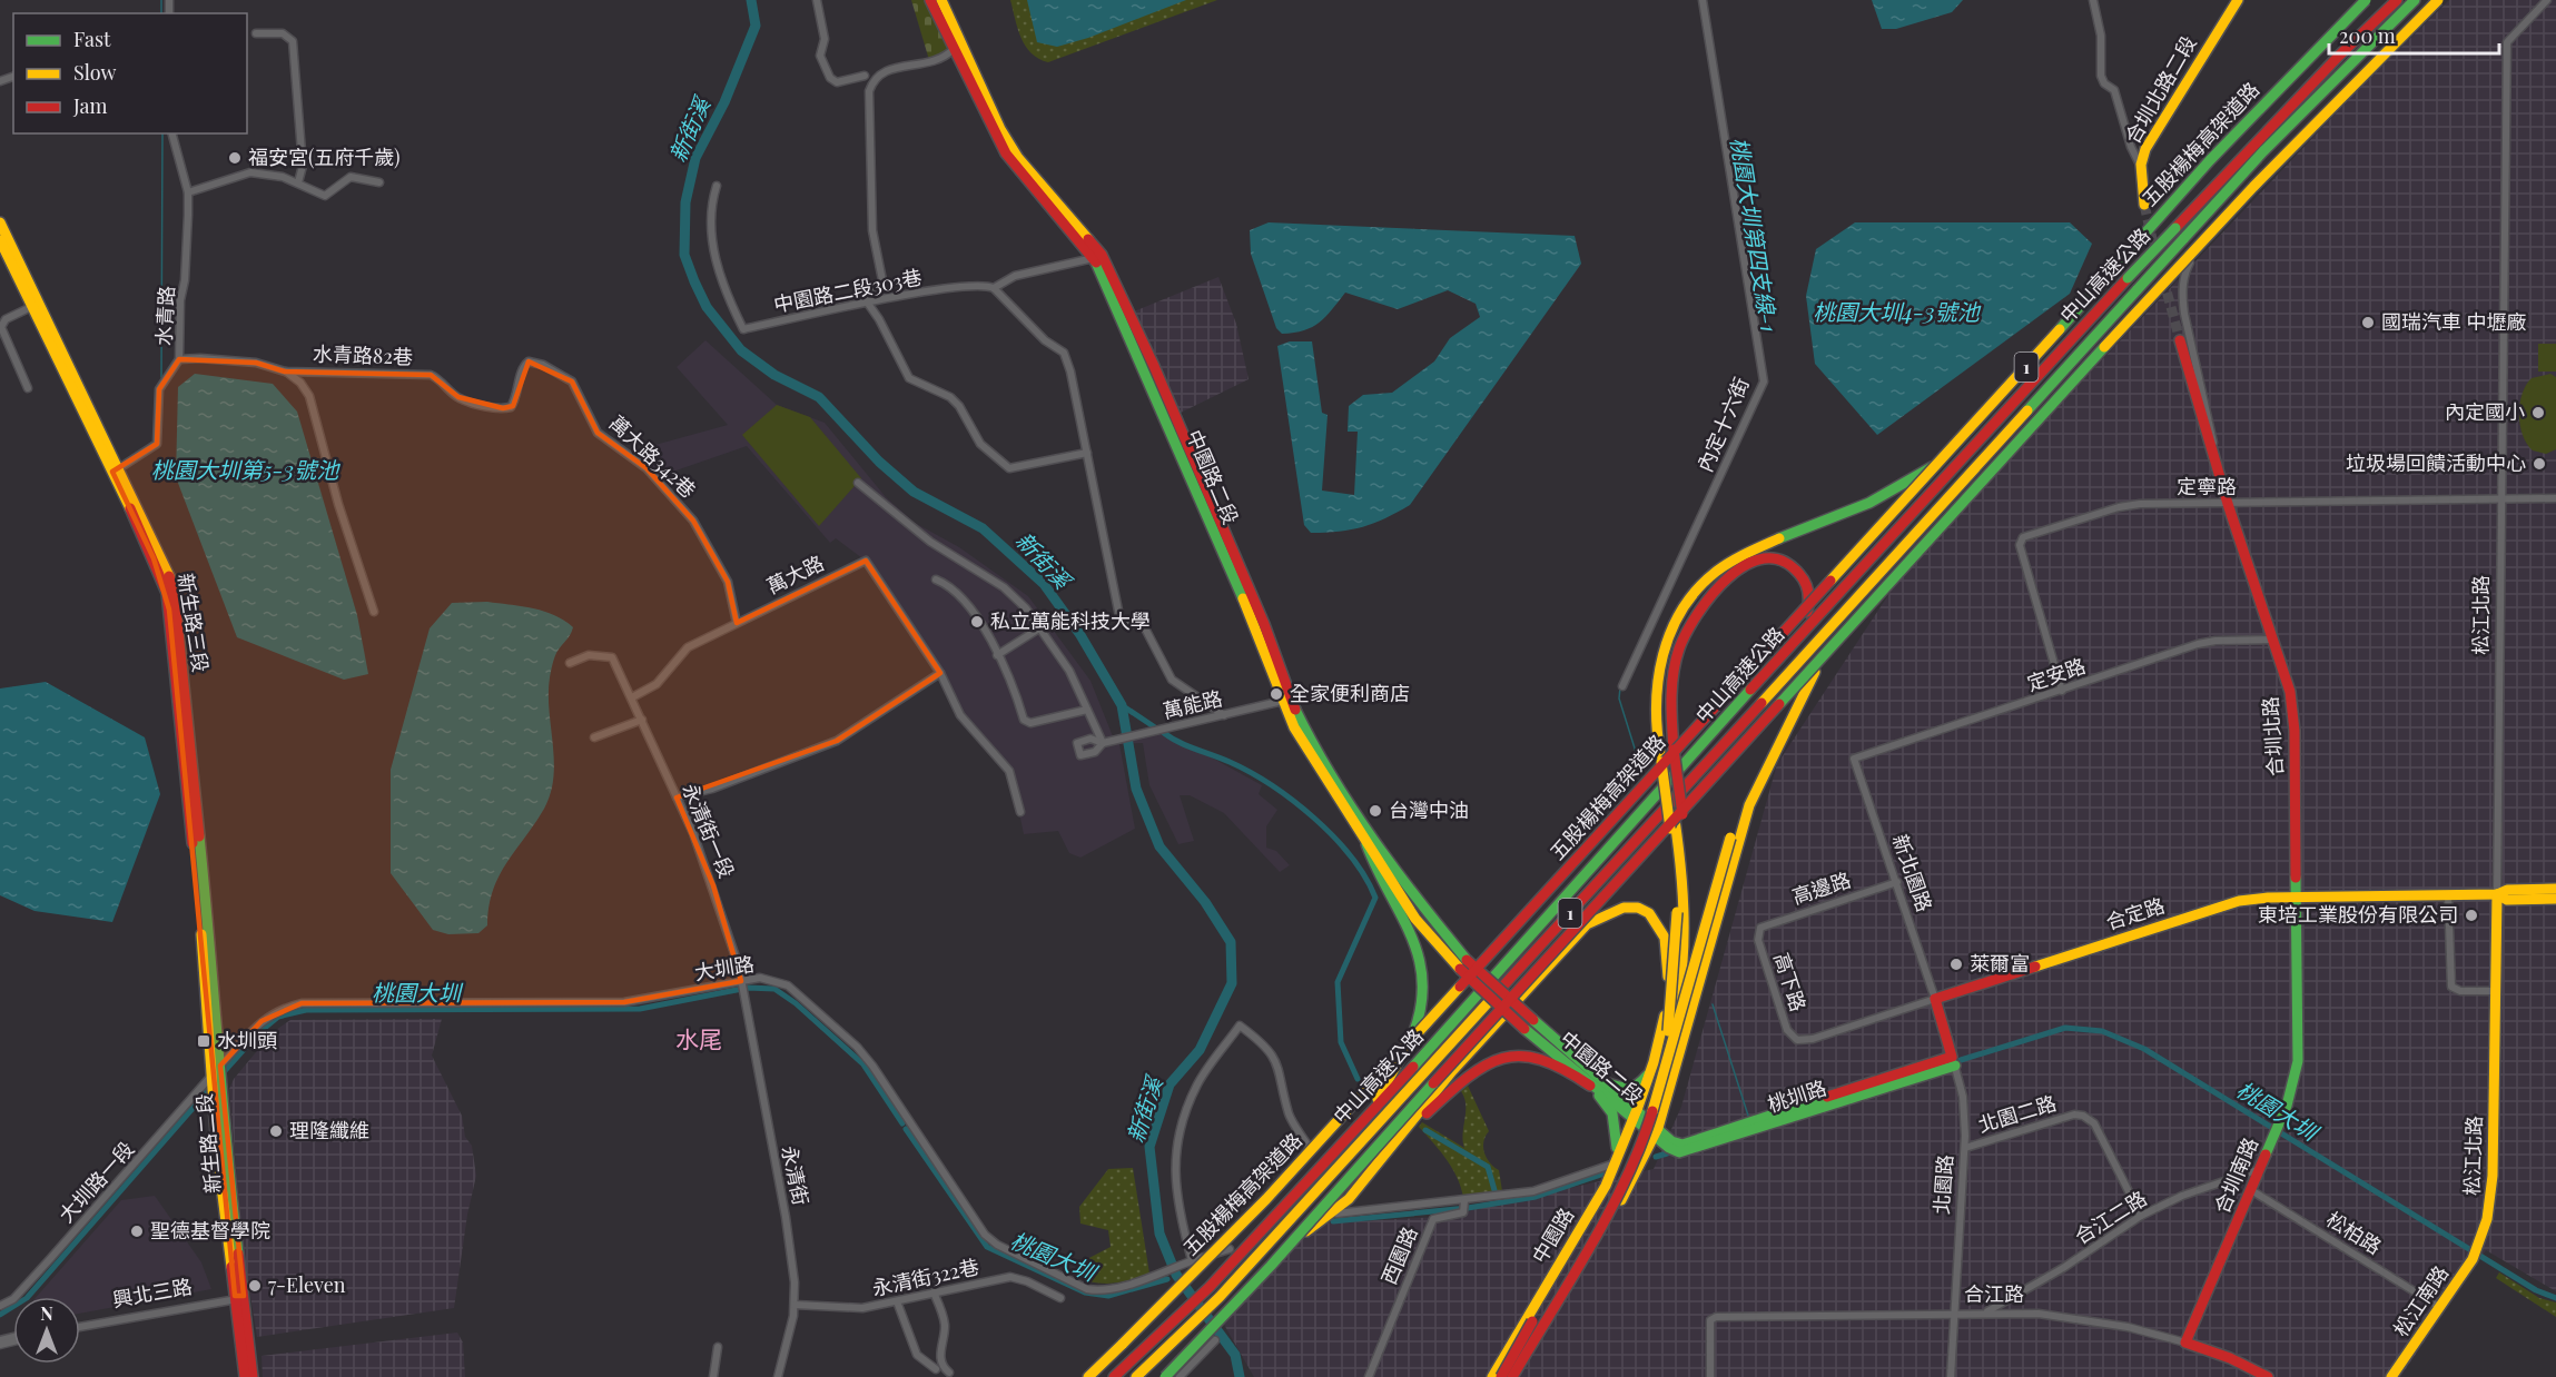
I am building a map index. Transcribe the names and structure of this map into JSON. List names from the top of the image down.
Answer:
{
  "streets": {
    "main road": [
      "合圳北路二段",
      "五股楊梅高架道路",
      "中山高速公路",
      "1",
      "中園路二段",
      "松江北路",
      "新生路三段",
      "合圳北路",
      "合定路",
      "桃圳路",
      "新生路二段",
      "合圳南路",
      "北園路",
      "中園路",
      "合江路",
      "松江南路"
    ],
    "street": [
      "中園路二段303巷",
      "水青路",
      "水青路82巷",
      "內定十六街",
      "萬大路342巷",
      "定寧路",
      "萬大路",
      "定安路",
      "萬能路",
      "永清街一段",
      "新北園路",
      "高邊路",
      "大圳路",
      "高下路",
      "北園二路",
      "永清街",
      "大圳路一段",
      "合江二路",
      "松柏路",
      "西園路",
      "永清街322巷",
      "興北三路"
    ]
  },
  "crossings": [
    ["中園路二段303巷", "中園路二段"],
    ["水青路", "水青路82巷"],
    ["水青路", "新生路三段"],
    ["水青路82巷", "萬大路342巷"],
    ["萬大路342巷", "萬大路"],
    ["中園路二段", "萬能路"],
    ["中園路二段", "桃圳路"],
    ["中園路二段", "中園路"],
    ["定寧路", "松江北路"],
    ["定寧路", "定安路"],
    ["定寧路", "合圳北路"],
    ["萬大路", "永清街一段"],
    ["松江北路", "合定路"],
    ["松江北路", "松江南路"],
    ["新生路三段", "大圳路"],
    ["新生路三段", "新生路二段"],
    ["新生路三段", "大圳路一段"],
    ["定安路", "合圳北路"],
    ["定安路", "新北園路"],
    ["合圳北路", "合定路"],
    ["合圳北路", "合圳南路"],
    ["永清街一段", "大圳路"],
    ["永清街一段", "永清街"],
    ["新北園路", "高邊路"],
    ["新北園路", "合定路"],
    ["新北園路", "北園路"],
    ["高邊路", "高下路"],
    ["合定路", "高下路"],
    ["合定路", "合圳南路"],
    ["合定路", "北園路"],
    ["大圳路", "新生路二段"],
    ["大圳路", "永清街"],
    ["桃圳路", "北園路"],
    ["桃圳路", "中園路"],
    ["北園二路", "北園路"],
    ["北園二路", "合江二路"],
    ["新生路二段", "大圳路一段"],
    ["新生路二段", "興北三路"],
    ["永清街", "永清街322巷"],
    ["合圳南路", "合江二路"],
    ["合圳南路", "松柏路"],
    ["合圳南路", "合江路"],
    ["北園路", "合江路"],
    ["合江二路", "合江路"],
    ["松柏路", "松江南路"]
  ],
  "districts": ["水尾"],
  "water": [
    "新街溪",
    "桃園大圳第四支線-1",
    "桃園大圳4-3號池",
    "桃園大圳第5-3號池",
    "桃園大圳"
  ],
  "places": {
    "other": [
      "福安宮(五府千歲)",
      "國瑞汽車 中壢廠",
      "內定國小",
      "垃圾場回饋活動中心",
      "私立萬能科技大學",
      "全家便利商店",
      "台灣中油",
      "東培工業股份有限公司",
      "萊爾富",
      "理隆纖維",
      "聖德基督學院",
      "7-Eleven"
    ],
    "transit": ["水圳頭"]
  },
  "legend": ["Fast", "Slow", "Jam"],
  "scale_bar": "200 m",
  "north": "top"
}
